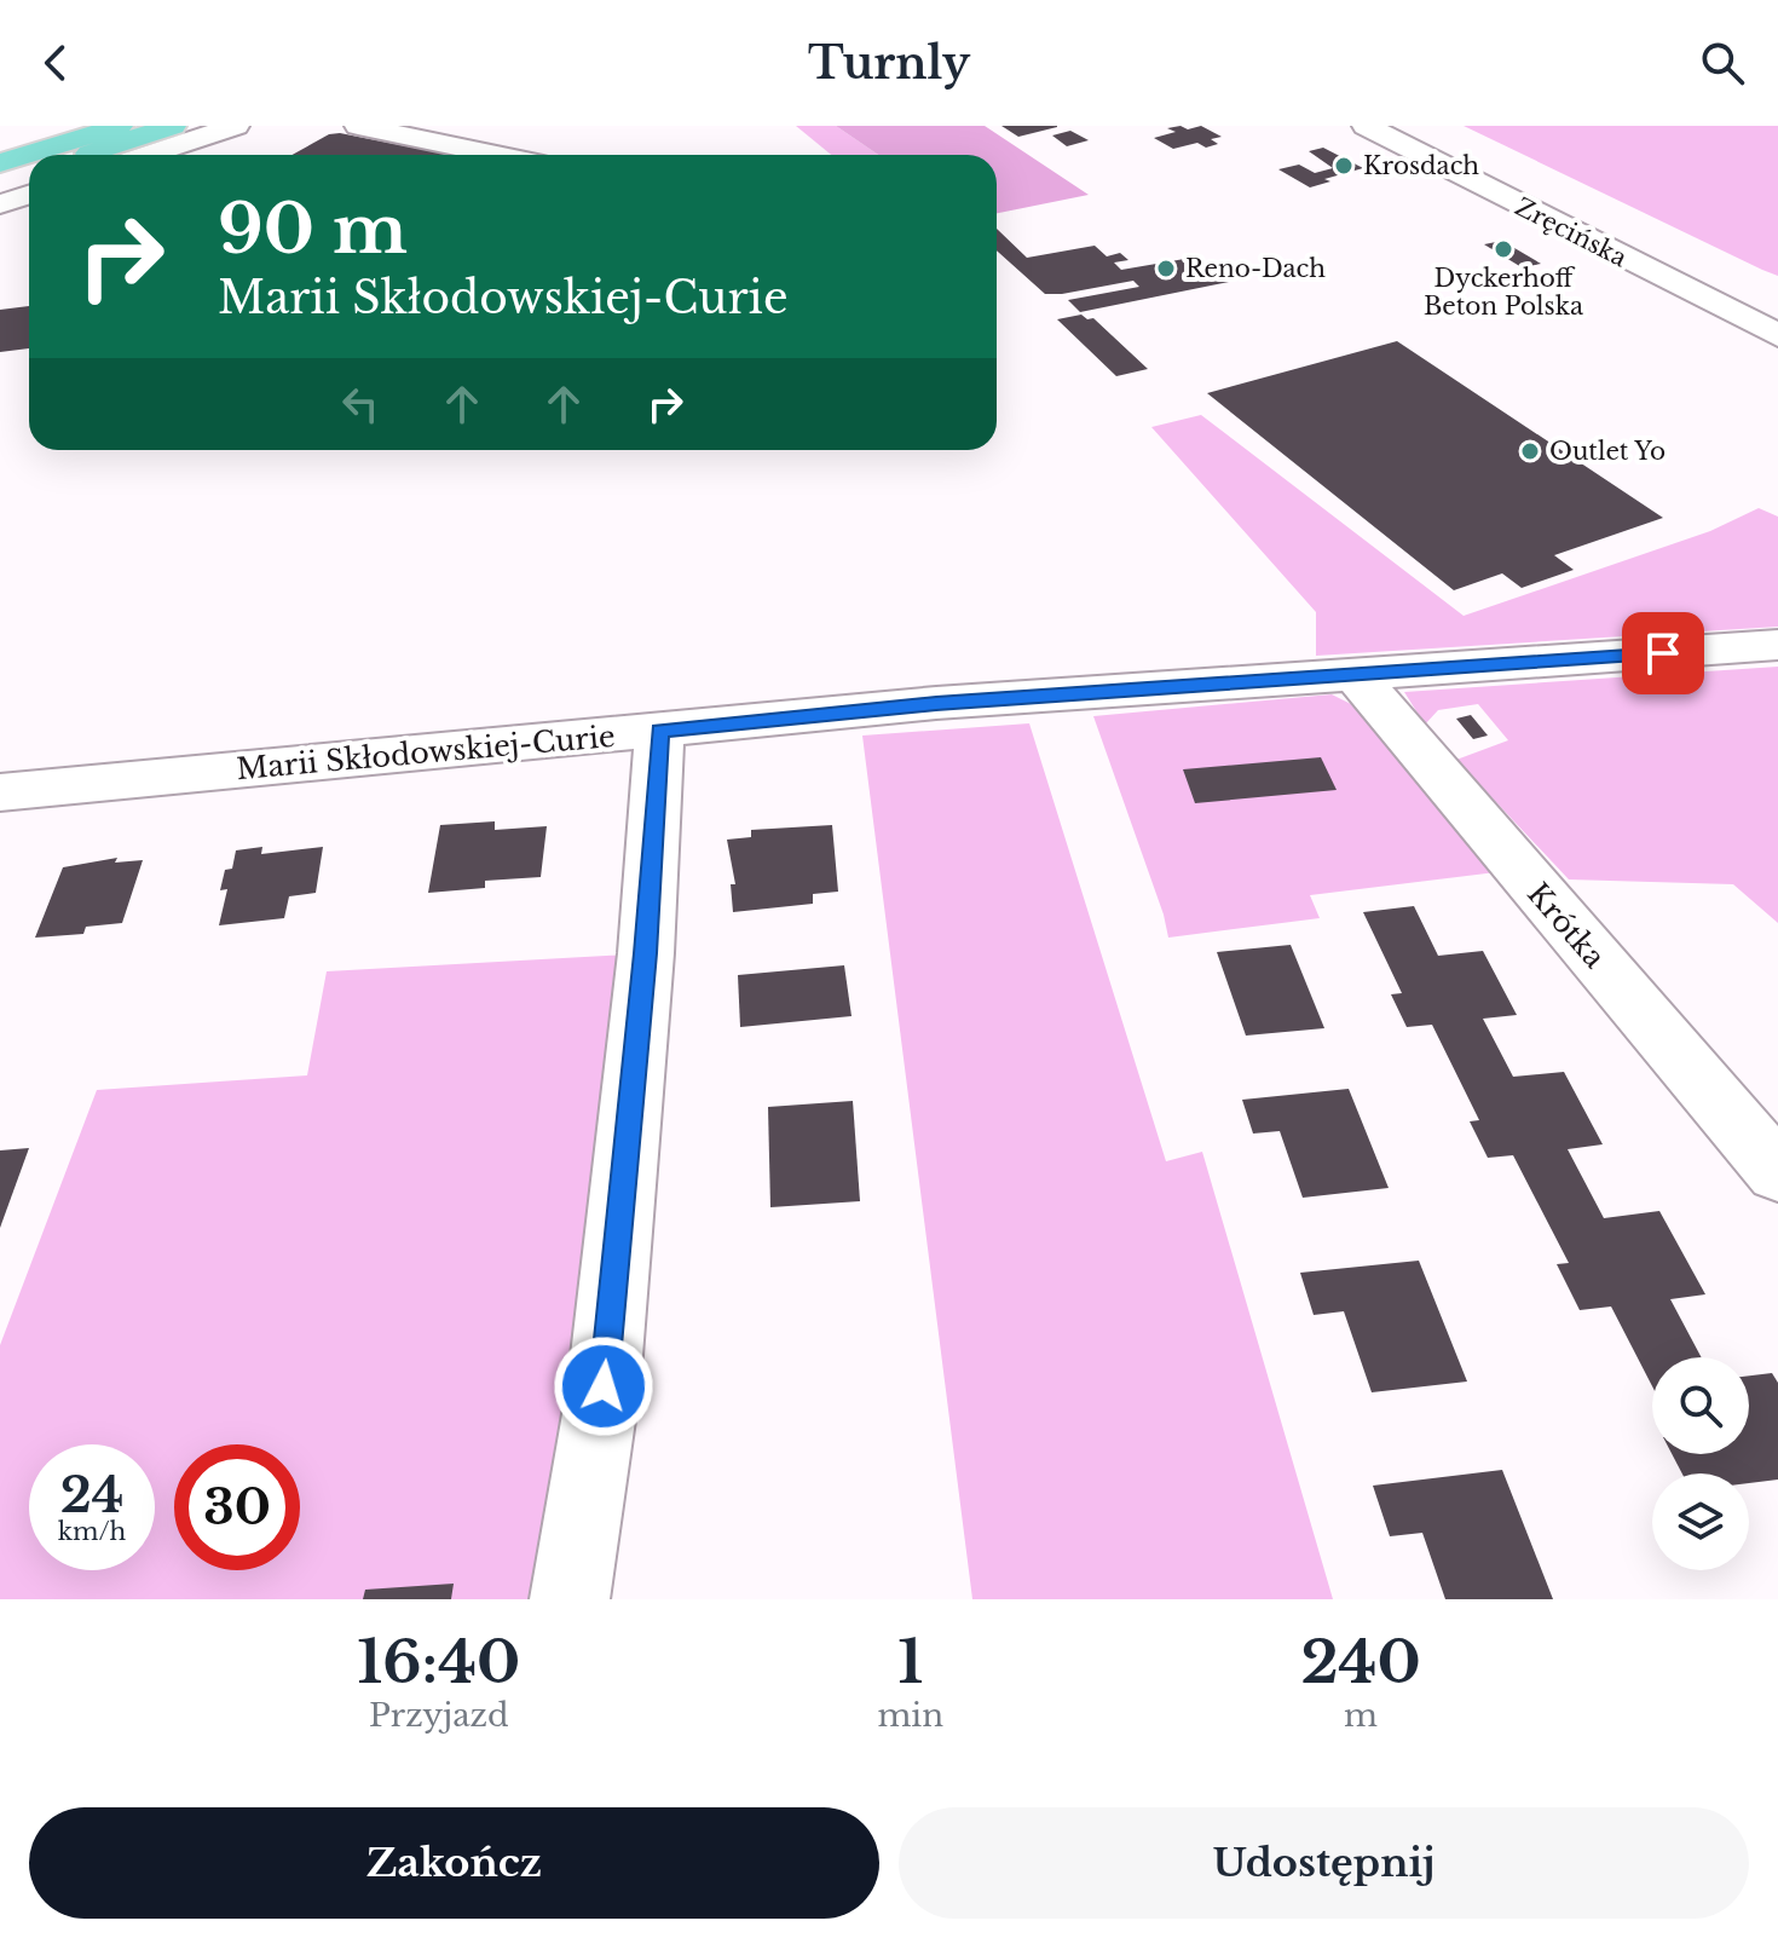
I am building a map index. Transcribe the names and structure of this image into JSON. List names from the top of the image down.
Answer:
{
  "streets": {
    "street": ["Zręcińska", "Marii Skłodowskiej-Curie", "Krótka"]
  },
  "crossings": [
    ["Marii Skłodowskiej-Curie", "Krótka"]
  ],
  "places": [
    "Krosdach",
    "Dyckerhoff Beton Polska",
    "Reno-Dach",
    "Outlet Yo"
  ],
  "page": {
    "header": "Turnly",
    "turn": ["90 m", "Marii Skłodowskiej-Curie"],
    "speed": "24 km/h",
    "limit": "30",
    "eta": [
      "16:40",
      "Przyjazd",
      "1",
      "min",
      "240",
      "m"
    ],
    "buttons": ["Zakończ", "Udostępnij"]
  }
}
